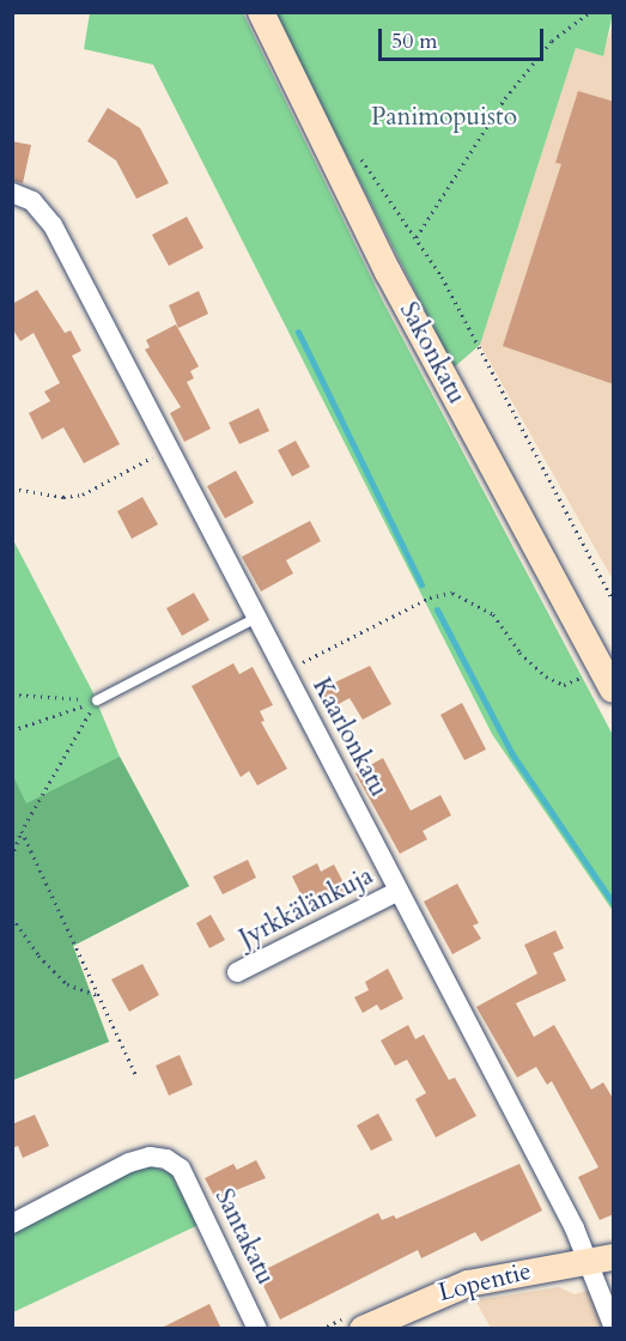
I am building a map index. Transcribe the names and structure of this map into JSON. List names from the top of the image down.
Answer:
{
  "streets": {
    "street": [
      "Sakonkatu",
      "Kaarlonkatu",
      "Jyrkkälänkuja",
      "Santakatu",
      "Lopentie"
    ]
  },
  "crossings": [
    ["Kaarlonkatu", "Jyrkkälänkuja"],
    ["Kaarlonkatu", "Lopentie"]
  ],
  "parks": ["Panimopuisto"],
  "scale_bar": "50 m"
}
